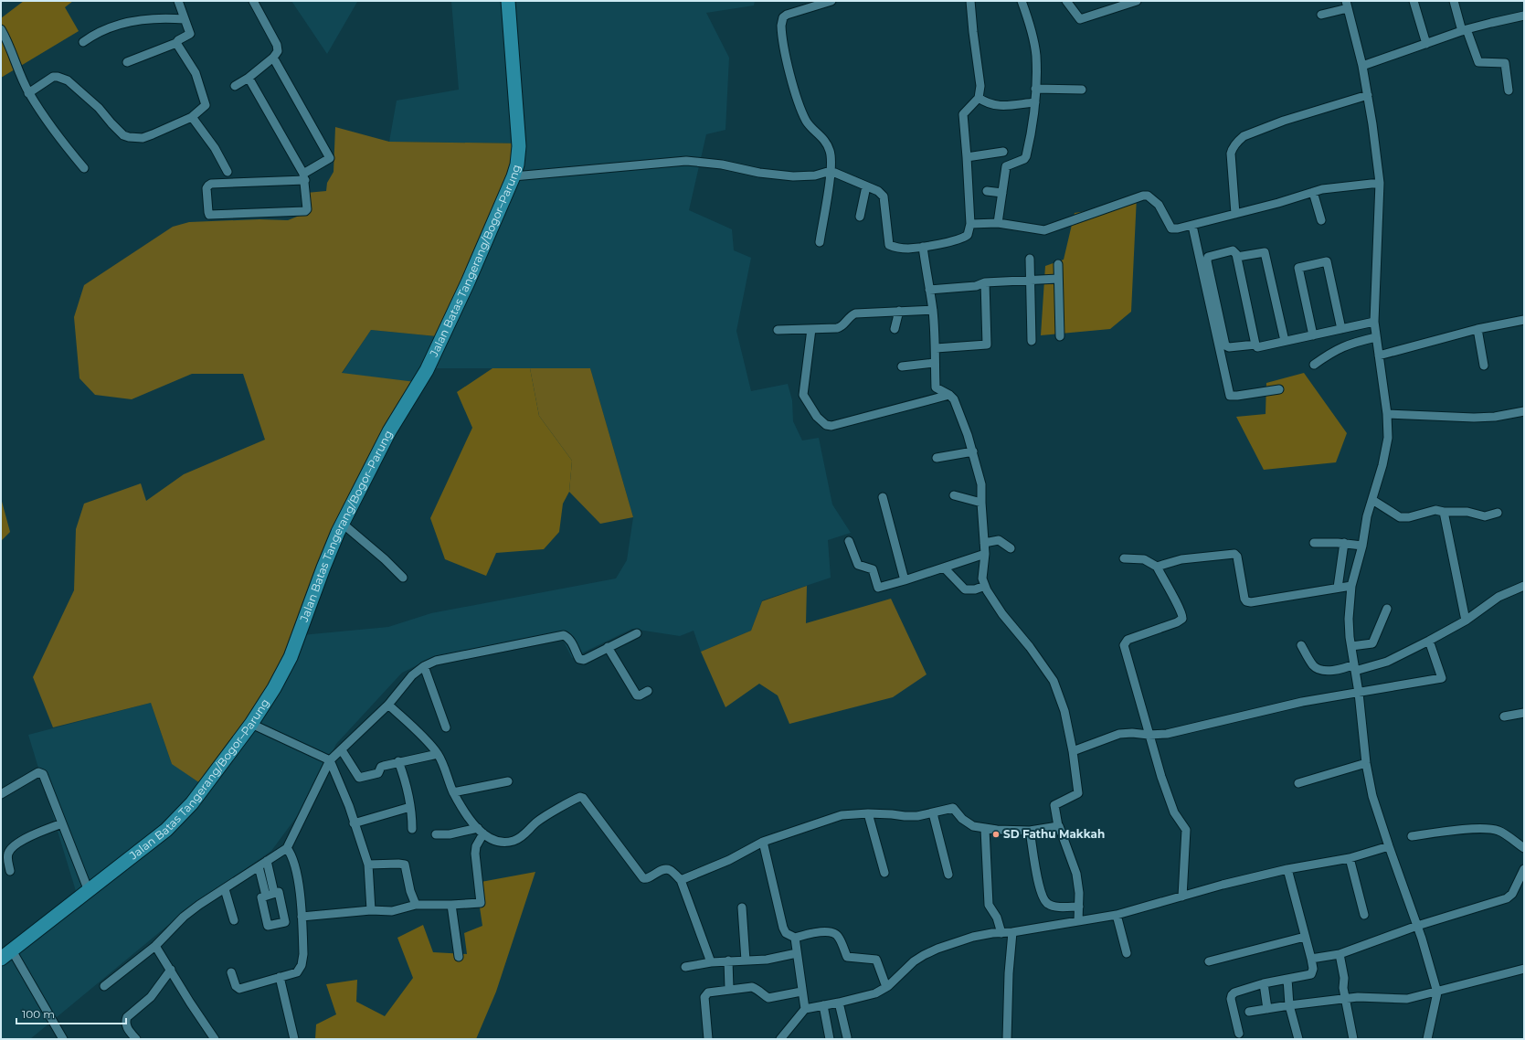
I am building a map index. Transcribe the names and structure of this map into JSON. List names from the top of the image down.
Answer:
{
  "streets": {
    "main road": ["Jalan Batas Tangerang/Bogor–Parung"]
  },
  "places": ["SD Fathu Makkah"],
  "scale_bar": "100 m"
}
